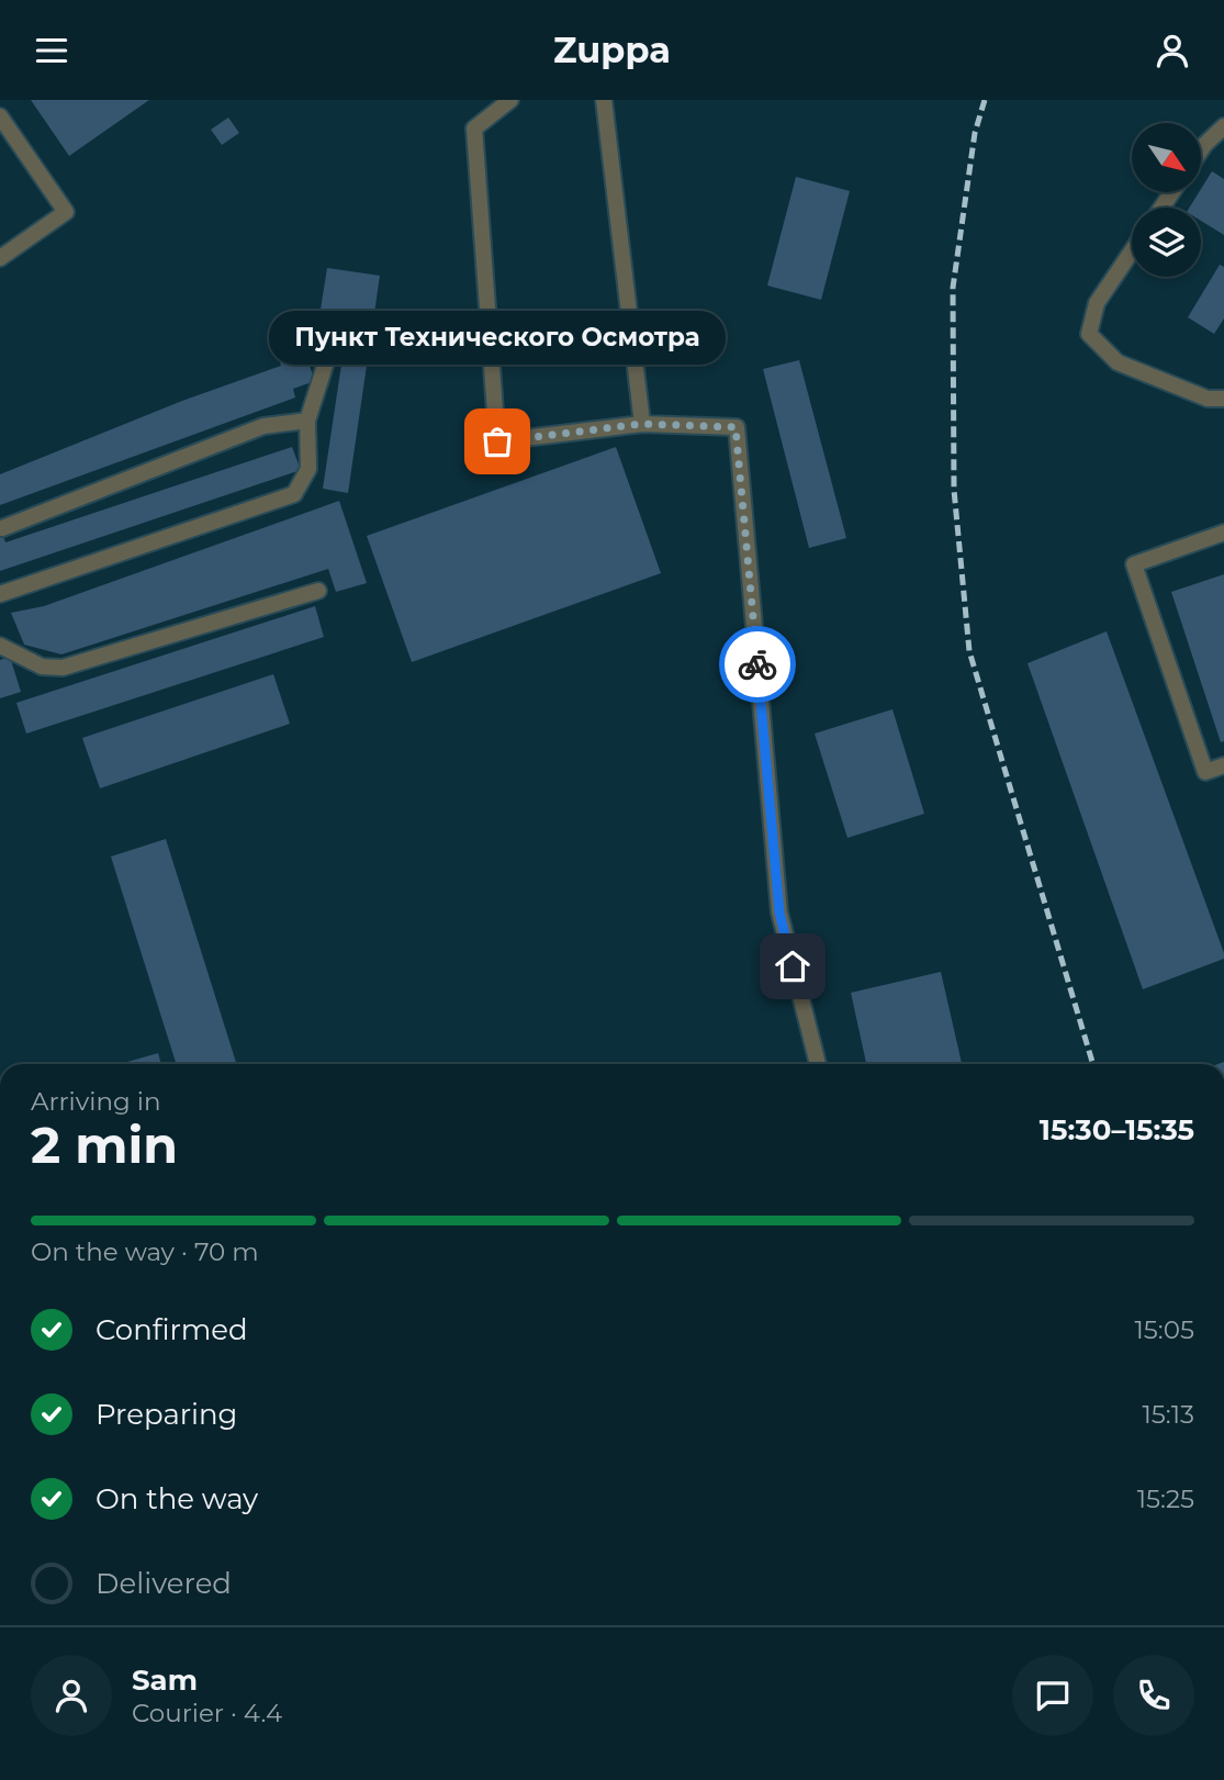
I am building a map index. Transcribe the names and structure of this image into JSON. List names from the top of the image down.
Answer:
{
  "places": ["Пункт Технического Осмотра"],
  "north": "bottom right",
  "page": {
    "header": "Zuppa",
    "bubble": "Пункт Технического Осмотра",
    "heading": ["2 min", "Arriving in", "15:30–15:35"],
    "panel": ["Sam", "Courier · 4.4"],
    "bar": "On the way · 70 m",
    "list": [
      ["Confirmed", "15:05"],
      ["Preparing", "15:13"],
      ["On the way", "15:25"],
      "Delivered"
    ]
  }
}
